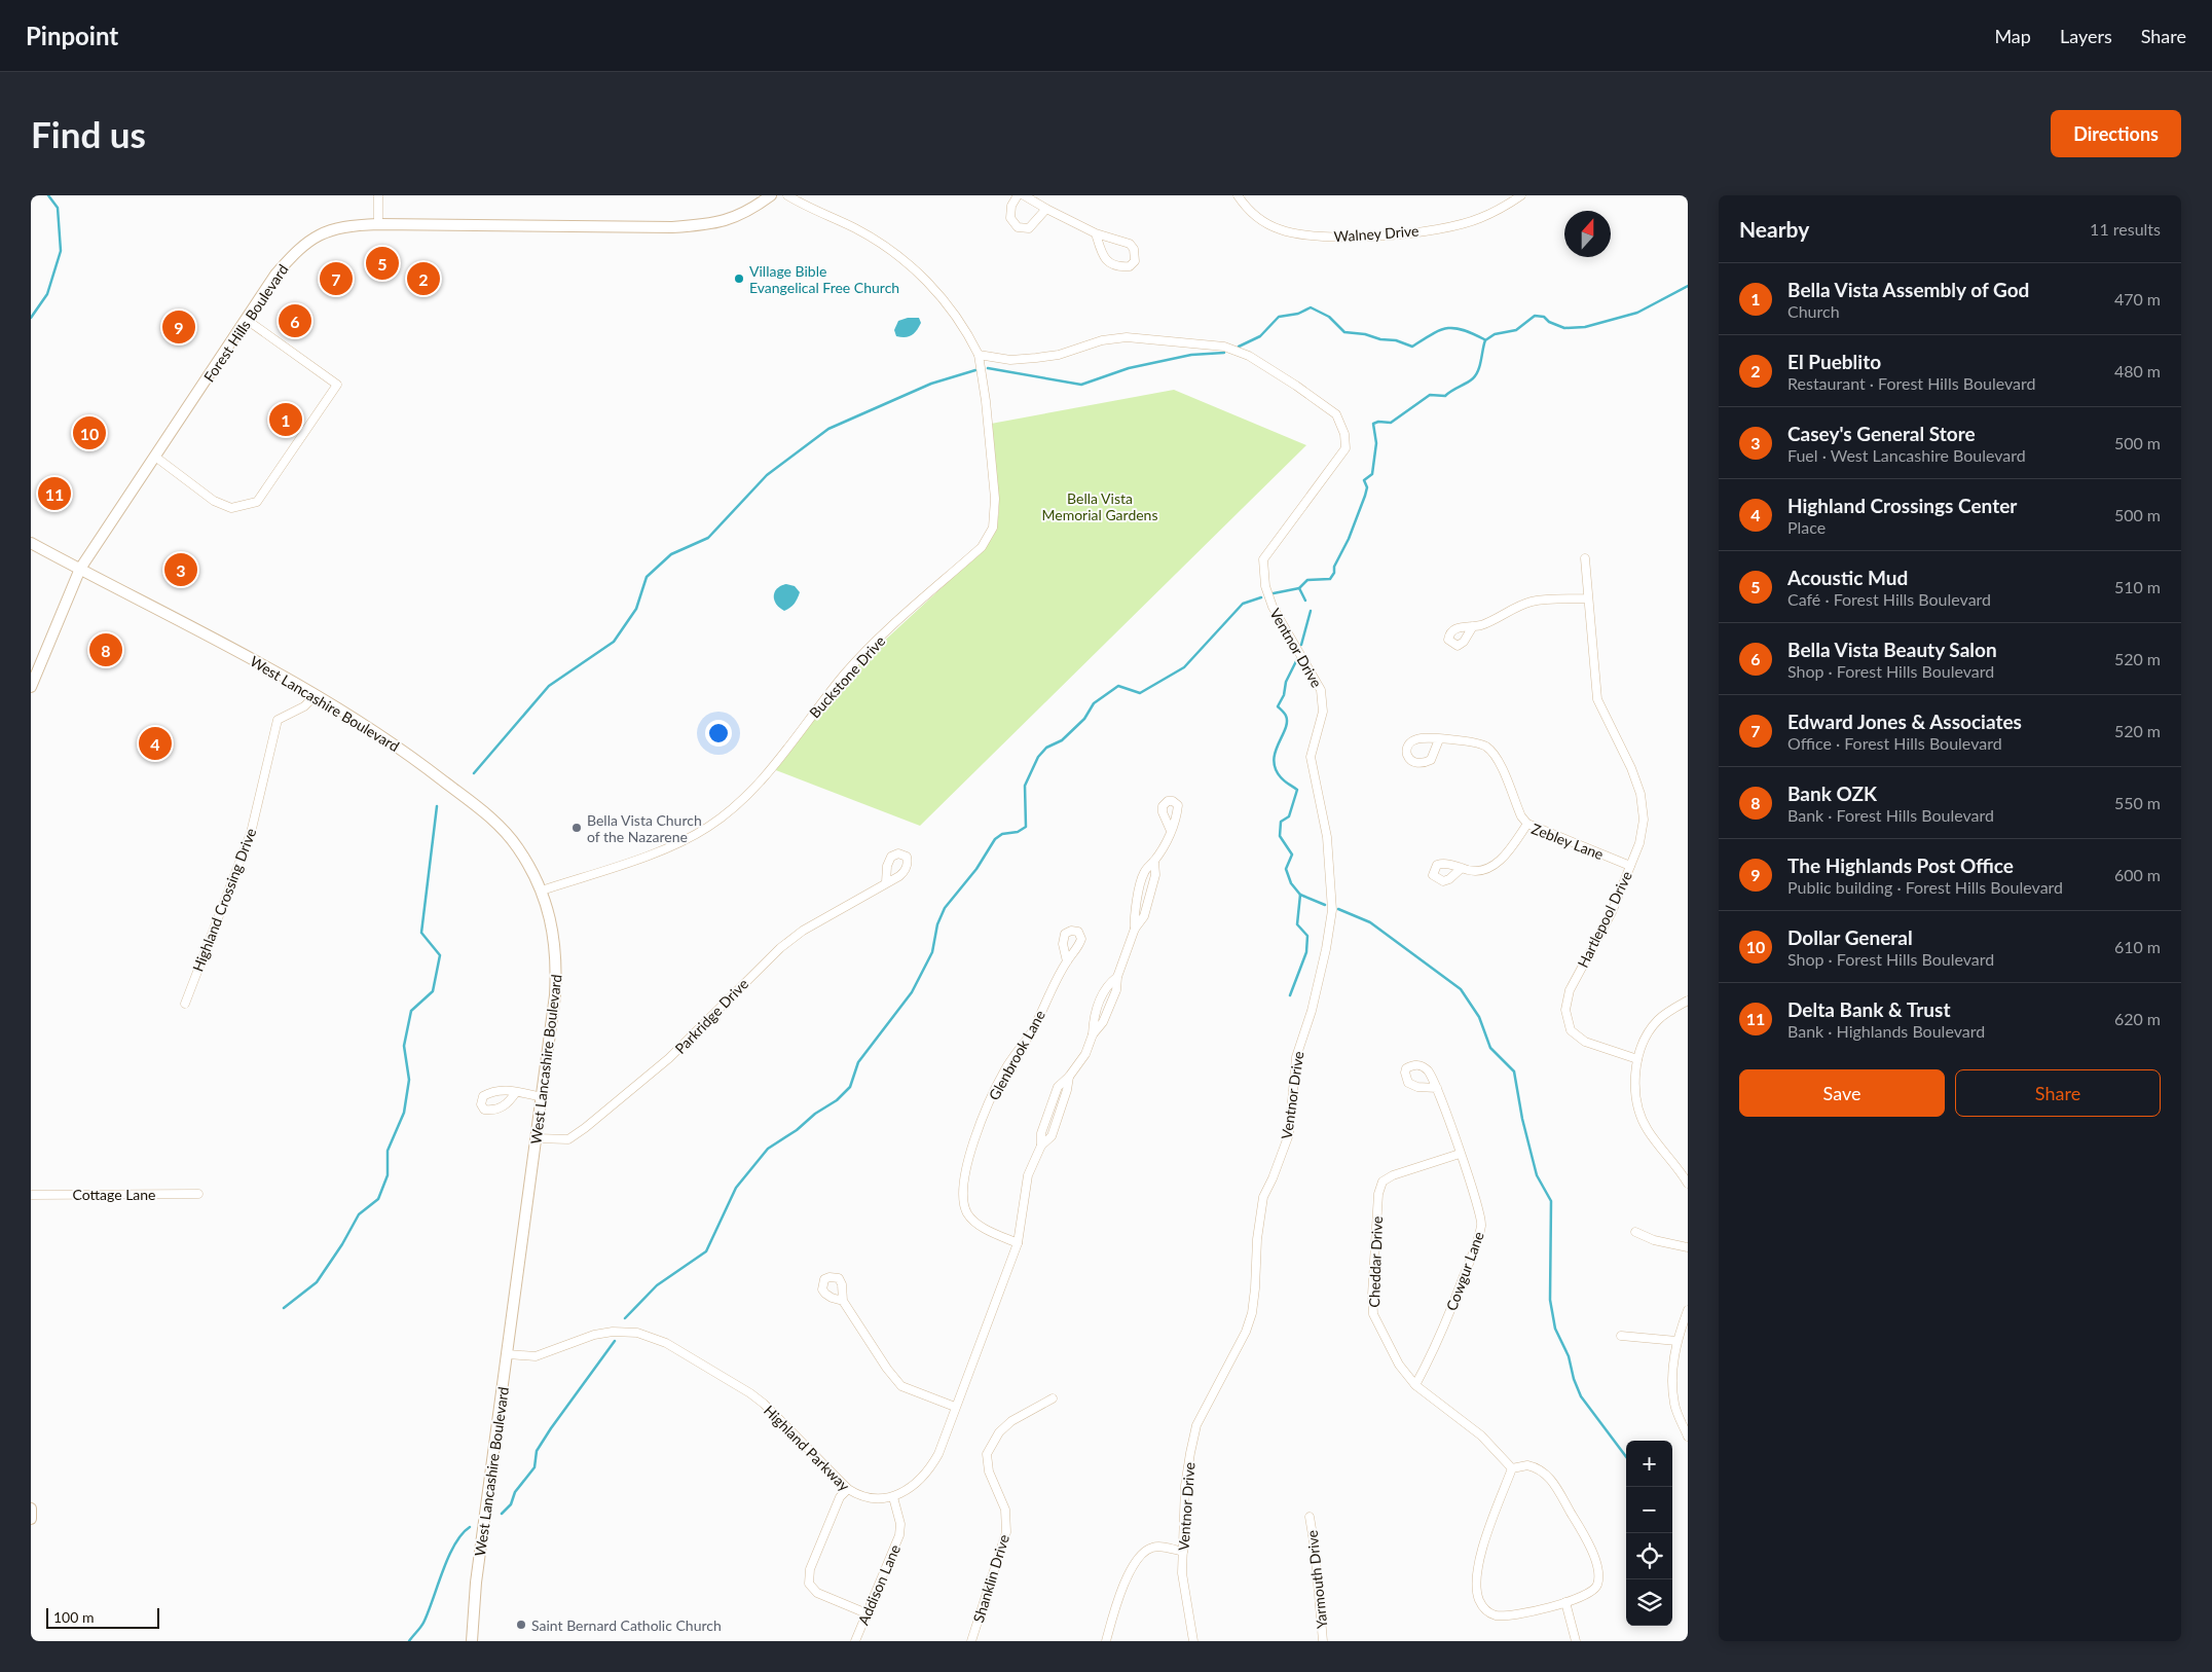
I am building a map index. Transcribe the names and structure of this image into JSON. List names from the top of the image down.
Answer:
{
  "streets": {
    "main road": ["Forest Hills Boulevard", "West Lancashire Boulevard"],
    "street": [
      "Walney Drive",
      "Ventnor Drive",
      "Buckstone Drive",
      "Zebley Lane",
      "Highland Crossing Drive",
      "Hartlepool Drive",
      "Parkridge Drive",
      "Glenbrook Lane",
      "Cottage Lane",
      "Cheddar Drive",
      "Cowgur Lane",
      "Highland Parkway",
      "Shanklin Drive",
      "Yarmouth Drive",
      "Addison Lane"
    ]
  },
  "crossings": [
    ["Forest Hills Boulevard", "West Lancashire Boulevard"],
    ["Ventnor Drive", "Buckstone Drive"],
    ["Buckstone Drive", "West Lancashire Boulevard"],
    ["West Lancashire Boulevard", "Highland Crossing Drive"],
    ["West Lancashire Boulevard", "Parkridge Drive"],
    ["West Lancashire Boulevard", "Highland Parkway"],
    ["Zebley Lane", "Hartlepool Drive"],
    ["Cheddar Drive", "Cowgur Lane"],
    ["Highland Parkway", "Addison Lane"]
  ],
  "parks": ["Bella Vista Memorial Gardens"],
  "places": ["Village Bible Evangelical Free Church", "Bella Vista Church of the Nazarene", "Saint Bernard Catholic Church"],
  "scale_bar": "100 m",
  "north": "top",
  "page": {
    "header": "Pinpoint",
    "nav": ["Map", "Layers", "Share"],
    "buttons": [
      "Directions",
      ["Save", "Share"]
    ],
    "title": "Find us",
    "heading": ["Nearby", "11 results"],
    "pins": [
      "5",
      "2",
      "7",
      "6",
      "9",
      "1",
      "10",
      "11",
      "3",
      "8",
      "4"
    ],
    "list": [
      {
        "mark": "1",
        "name": "Bella Vista Assembly of God",
        "note": "Church",
        "value": "470 m"
      },
      {
        "mark": "2",
        "name": "El Pueblito",
        "note": "Restaurant · Forest Hills Boulevard",
        "value": "480 m"
      },
      {
        "mark": "3",
        "name": "Casey's General Store",
        "note": "Fuel · West Lancashire Boulevard",
        "value": "500 m"
      },
      {
        "mark": "4",
        "name": "Highland Crossings Center",
        "note": "Place",
        "value": "500 m"
      },
      {
        "mark": "5",
        "name": "Acoustic Mud",
        "note": "Café · Forest Hills Boulevard",
        "value": "510 m"
      },
      {
        "mark": "6",
        "name": "Bella Vista Beauty Salon",
        "note": "Shop · Forest Hills Boulevard",
        "value": "520 m"
      },
      {
        "mark": "7",
        "name": "Edward Jones & Associates",
        "note": "Office · Forest Hills Boulevard",
        "value": "520 m"
      },
      {
        "mark": "8",
        "name": "Bank OZK",
        "note": "Bank · Forest Hills Boulevard",
        "value": "550 m"
      },
      {
        "mark": "9",
        "name": "The Highlands Post Office",
        "note": "Public building · Forest Hills Boulevard",
        "value": "600 m"
      },
      {
        "mark": "10",
        "name": "Dollar General",
        "note": "Shop · Forest Hills Boulevard",
        "value": "610 m"
      },
      {
        "mark": "11",
        "name": "Delta Bank & Trust",
        "note": "Bank · Highlands Boulevard",
        "value": "620 m"
      }
    ],
    "map_buttons": ["+", "−"],
    "scale": "100 m"
  }
}
